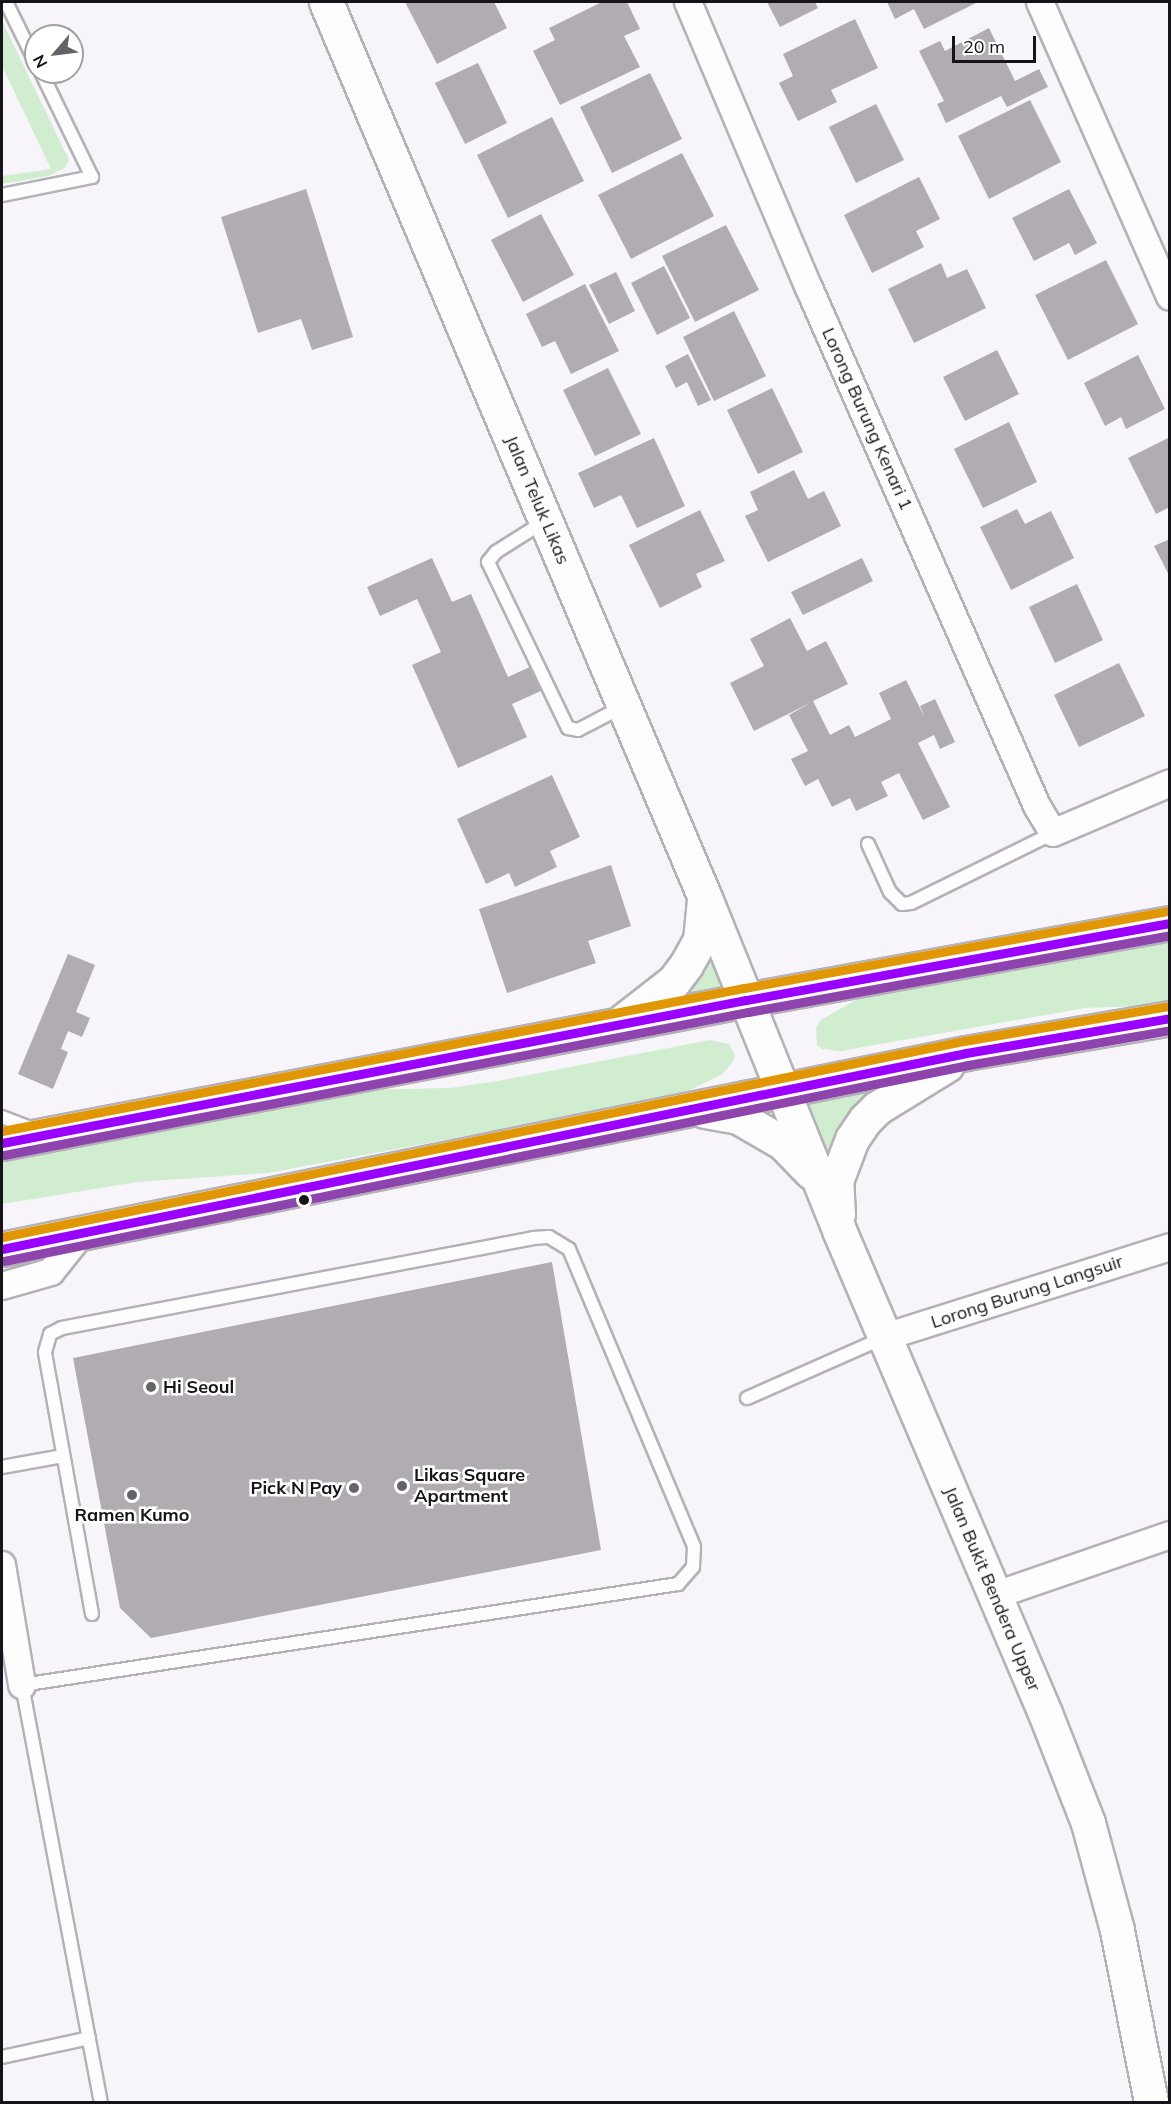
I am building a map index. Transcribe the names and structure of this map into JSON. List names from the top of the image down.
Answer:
{
  "streets": {
    "main road": ["Jalan Teluk Likas", "Jalan Bukit Bendera Upper"],
    "street": ["Lorong Burung Kenari 1", "Lorong Burung Langsuir"]
  },
  "crossings": [
    ["Jalan Teluk Likas", "Jalan Bukit Bendera Upper"],
    ["Lorong Burung Langsuir", "Jalan Bukit Bendera Upper"]
  ],
  "places": [
    "Hi Seoul",
    "Likas Square Apartment",
    "Pick N Pay",
    "Ramen Kumo"
  ],
  "scale_bar": "20 m",
  "north": "bottom left"
}
